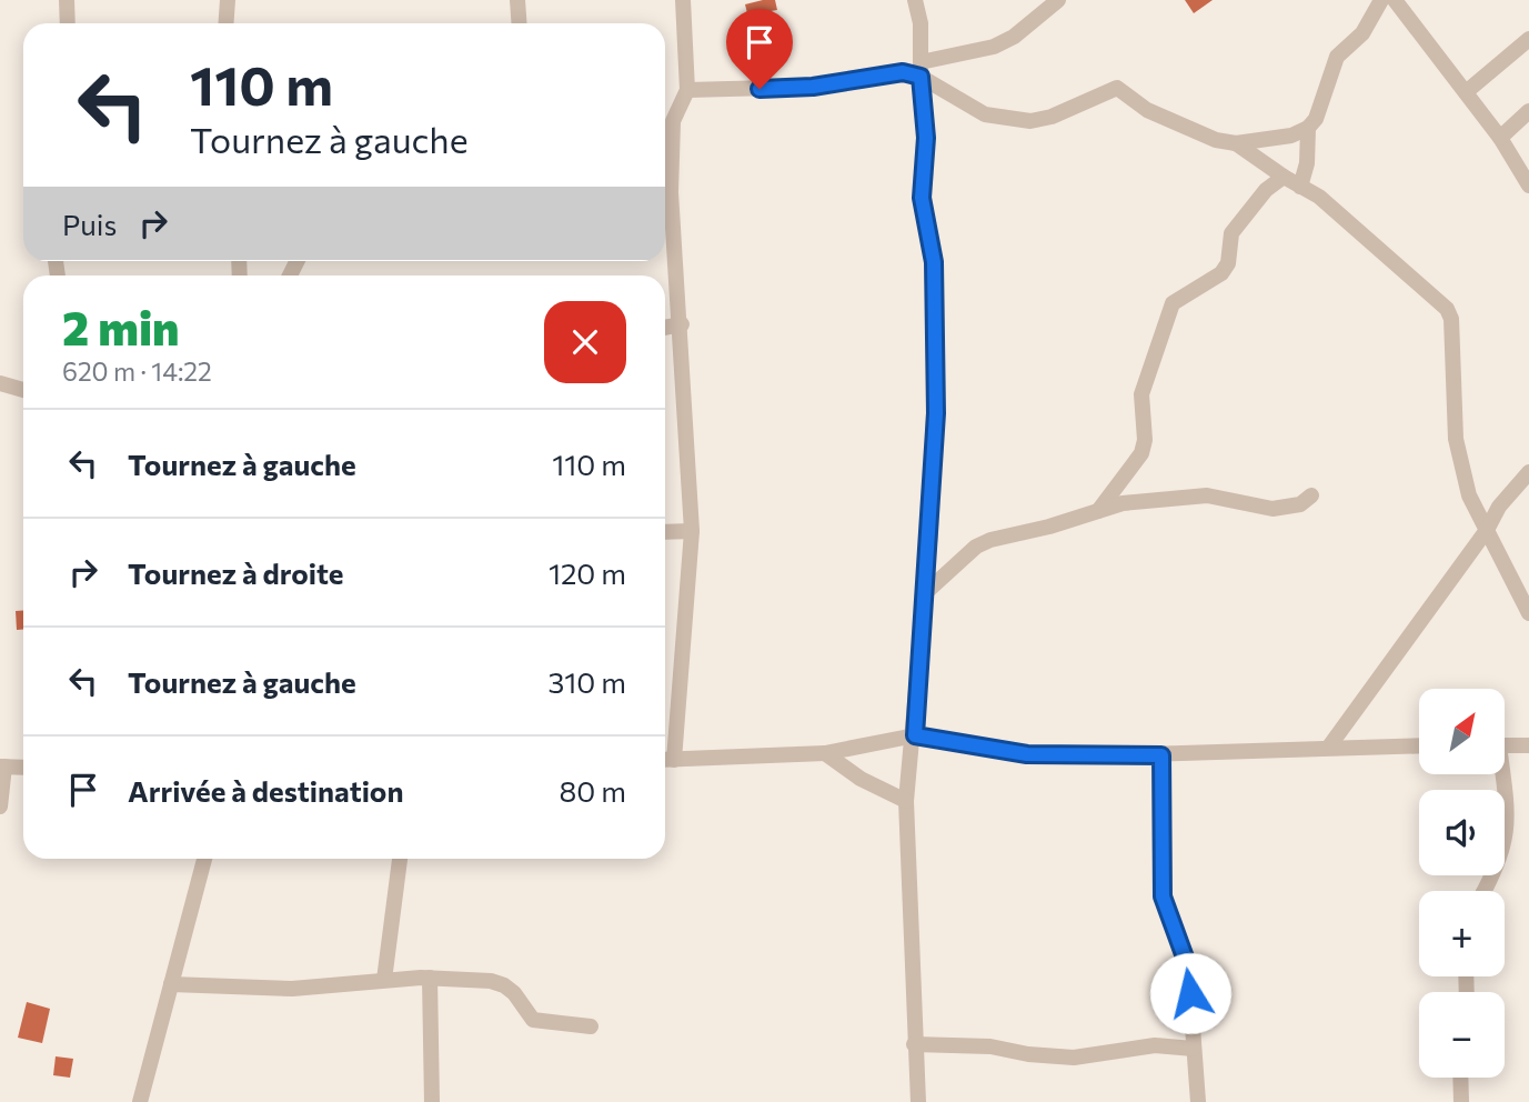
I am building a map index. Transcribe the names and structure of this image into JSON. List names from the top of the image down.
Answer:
{
  "north": "top right",
  "page": {
    "turn": ["110 m", "Tournez à gauche"],
    "then": "Puis",
    "heading": ["2 min", "620 m · 14:22"],
    "list": [
      {
        "name": "Tournez à gauche",
        "value": "110 m"
      },
      {
        "name": "Tournez à droite",
        "value": "120 m"
      },
      {
        "name": "Tournez à gauche",
        "value": "310 m"
      },
      {
        "name": "Arrivée à destination",
        "value": "80 m"
      }
    ],
    "map_buttons": ["+", "−"]
  }
}
